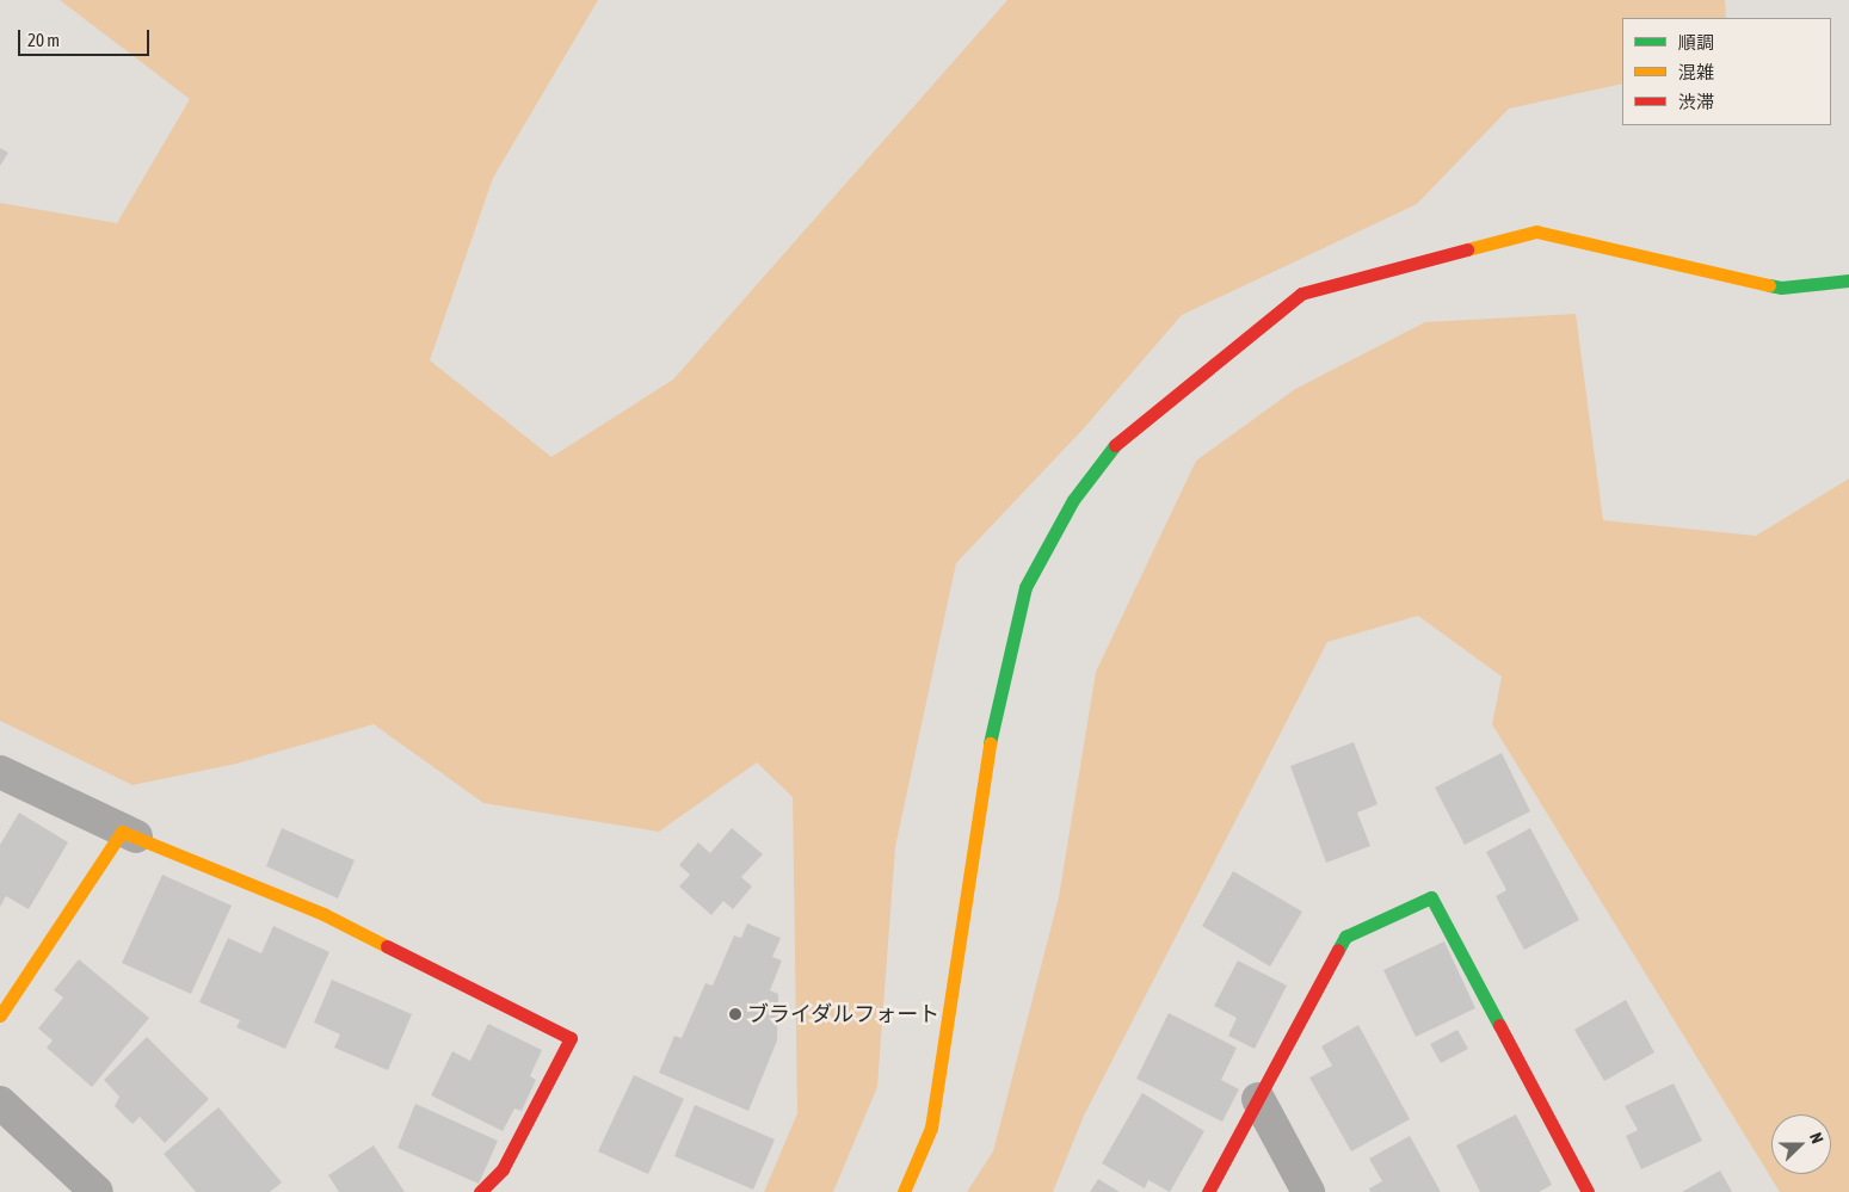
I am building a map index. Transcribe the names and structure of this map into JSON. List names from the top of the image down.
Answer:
{
  "places": ["ブライダルフォート"],
  "legend": ["順調", "混雑", "渋滞"],
  "scale_bar": "20 m",
  "north": "right"
}
